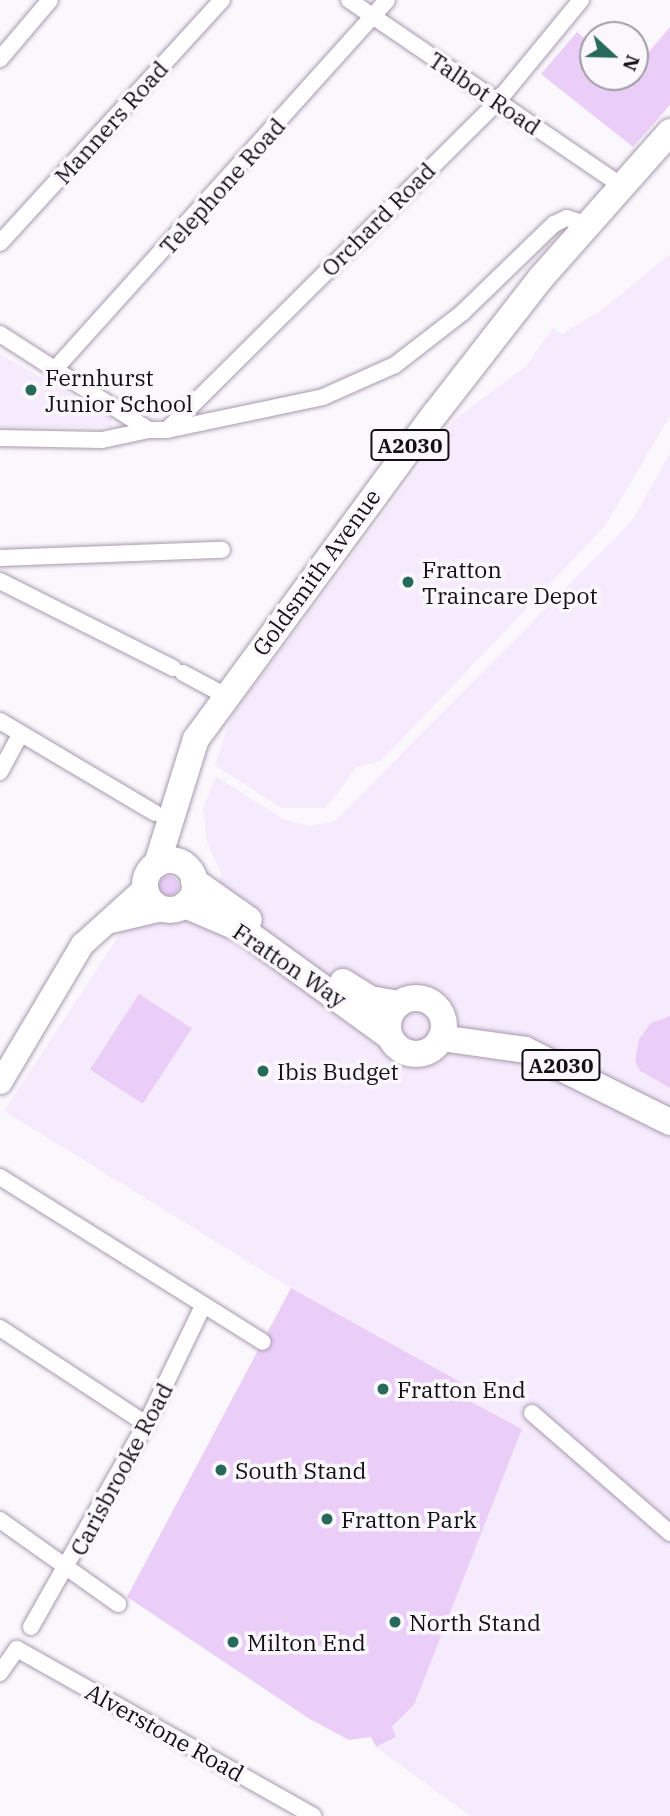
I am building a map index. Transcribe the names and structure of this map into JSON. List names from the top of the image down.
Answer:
{
  "streets": {
    "main road": ["A2030", "Goldsmith Avenue", "Fratton Way"],
    "street": [
      "Talbot Road",
      "Manners Road",
      "Telephone Road",
      "Orchard Road",
      "Carisbrooke Road",
      "Alverstone Road"
    ]
  },
  "crossings": [
    ["Talbot Road", "Telephone Road"],
    ["Talbot Road", "Orchard Road"],
    ["Talbot Road", "Goldsmith Avenue"],
    ["A2030", "Fratton Way"],
    ["Goldsmith Avenue", "Fratton Way"]
  ],
  "places": [
    "Fernhurst Junior School",
    "Fratton Traincare Depot",
    "Ibis Budget",
    "Fratton End",
    "South Stand",
    "Fratton Park",
    "North Stand",
    "Milton End"
  ],
  "north": "right"
}
